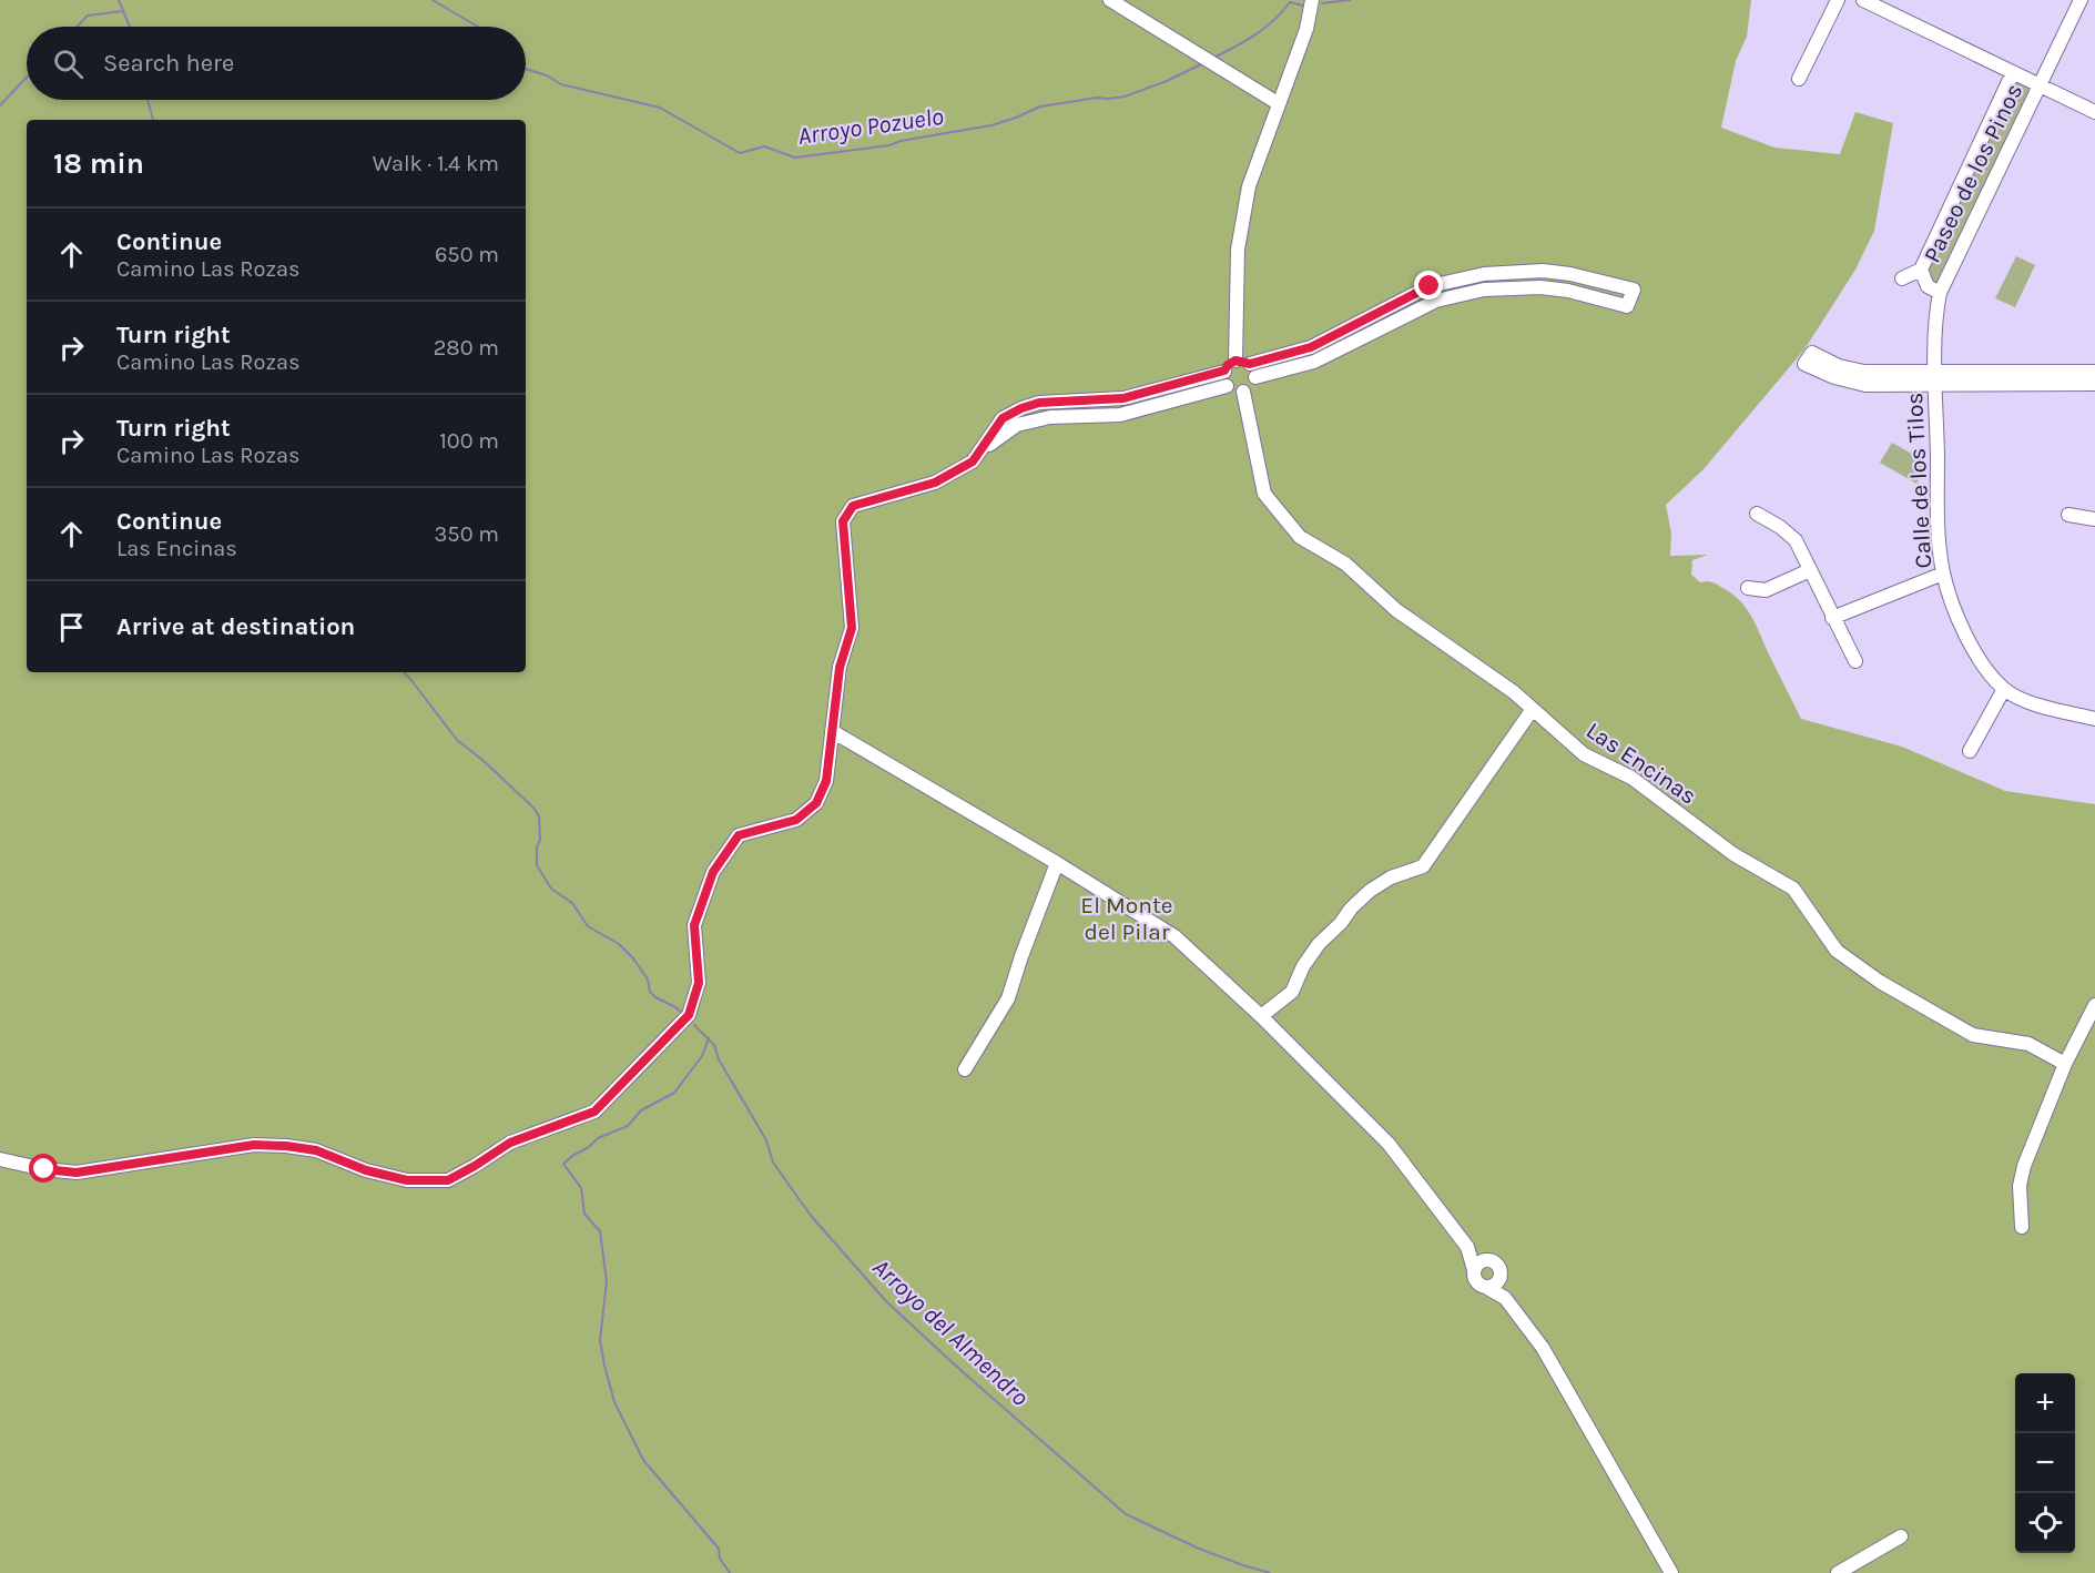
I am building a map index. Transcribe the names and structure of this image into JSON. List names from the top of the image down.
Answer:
{
  "streets": {
    "street": ["Paseo de los Pinos", "Calle de los Tilos", "Las Encinas"]
  },
  "crossings": [
    ["Paseo de los Pinos", "Calle de los Tilos"]
  ],
  "water": ["Arroyo Pozuelo", "Arroyo del Almendro"],
  "parks": ["El Monte del Pilar"],
  "page": {
    "search": "Search here",
    "heading": ["18 min", "Walk · 1.4 km"],
    "list": [
      ["Continue", "Camino Las Rozas", "650 m"],
      ["Turn right", "Camino Las Rozas", "280 m"],
      ["Turn right", "Camino Las Rozas", "100 m"],
      ["Continue", "Las Encinas", "350 m"],
      "Arrive at destination"
    ],
    "map_buttons": ["+", "−"]
  }
}
